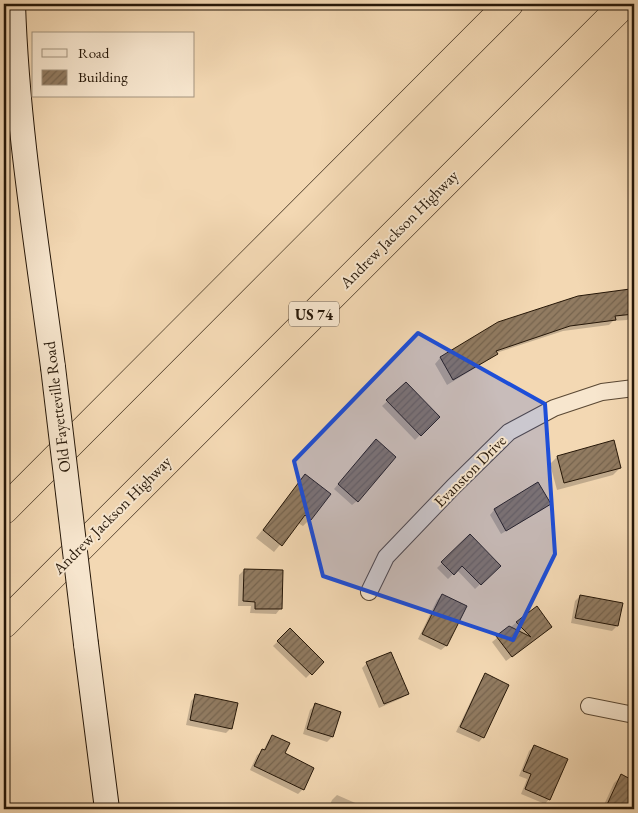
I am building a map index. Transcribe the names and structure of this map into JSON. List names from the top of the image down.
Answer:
{
  "streets": {
    "highway": ["Andrew Jackson Highway", "US 74"],
    "street": ["Old Fayetteville Road", "Evanston Drive"]
  },
  "legend": ["Road", "Building"]
}
